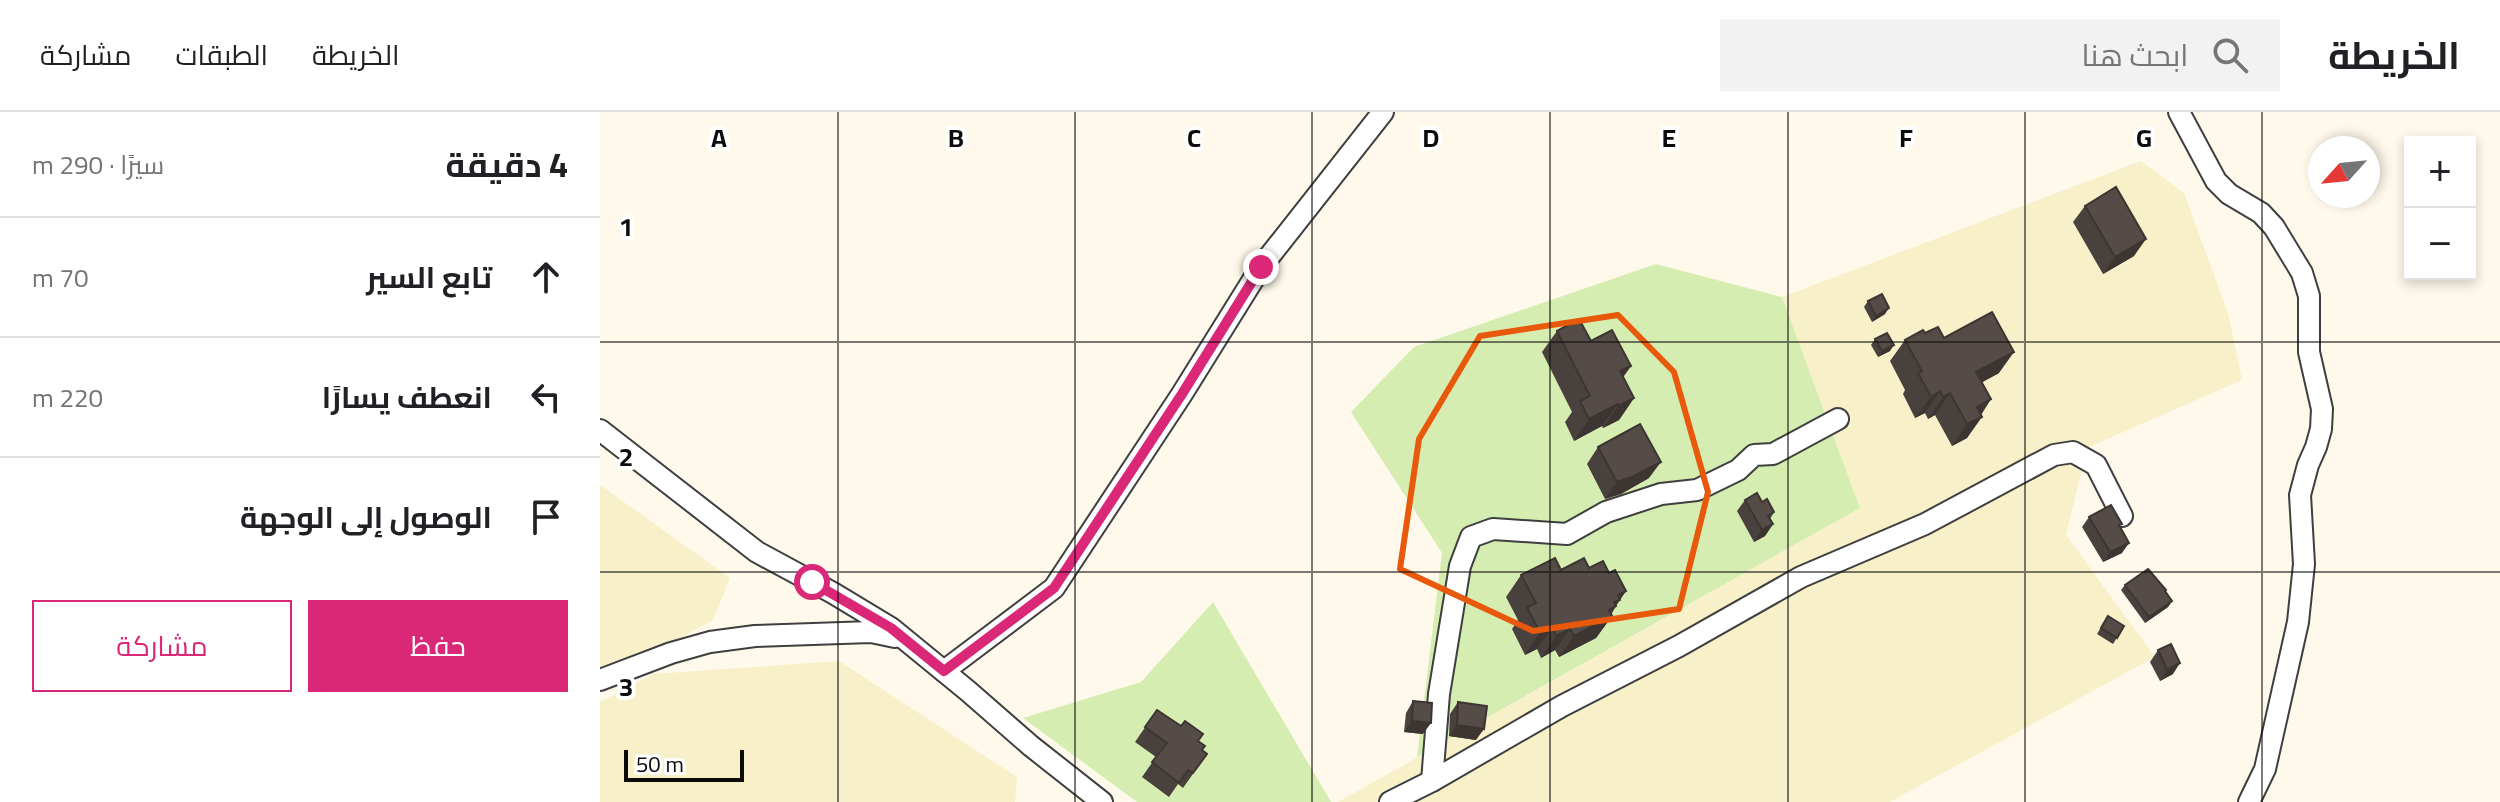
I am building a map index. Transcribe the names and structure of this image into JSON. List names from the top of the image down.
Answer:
{
  "scale_bar": "50 m",
  "north": "bottom left",
  "page": {
    "header": "الخريطة",
    "search": "ابحث هنا",
    "nav": ["الخريطة", "الطبقات", "مشاركة"],
    "heading": ["4 دقيقة", "سيرًا · 290 m"],
    "map_buttons": ["+", "−"],
    "list": [
      ["تابع السير", "70 m"],
      ["انعطف يسارًا", "220 m"],
      "الوصول إلى الوجهة"
    ],
    "buttons": ["حفظ", "مشاركة"],
    "scale": "50 m"
  },
  "grid": {
    "columns": [
      "A",
      "B",
      "C",
      "D",
      "E",
      "F",
      "G"
    ],
    "rows": ["1", "2", "3"]
  }
}
